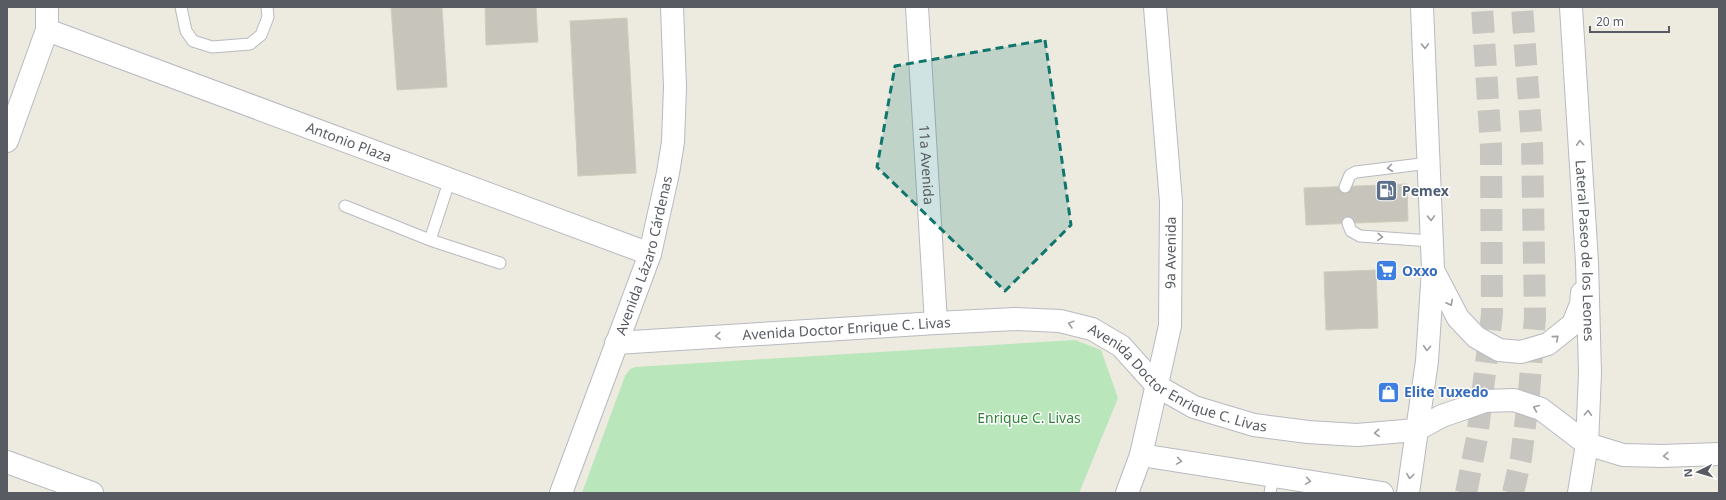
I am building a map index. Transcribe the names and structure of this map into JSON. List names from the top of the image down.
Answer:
{
  "streets": {
    "street": [
      "Antonio Plaza",
      "11a Avenida",
      "Lateral Paseo de los Leones",
      "9a Avenida",
      "Avenida Lázaro Cárdenas",
      "Avenida Doctor Enrique C. Livas"
    ]
  },
  "crossings": [
    ["Antonio Plaza", "Avenida Lázaro Cárdenas"],
    ["11a Avenida", "Avenida Doctor Enrique C. Livas"],
    ["Lateral Paseo de los Leones", "Avenida Doctor Enrique C. Livas"],
    ["9a Avenida", "Avenida Doctor Enrique C. Livas"],
    ["Avenida Lázaro Cárdenas", "Avenida Doctor Enrique C. Livas"]
  ],
  "one_way": ["Avenida Doctor Enrique C. Livas"],
  "parks": ["Enrique C. Livas"],
  "places": {
    "fuel station": ["Pemex"],
    "supermarket": ["Oxxo"],
    "shop": ["Elite Tuxedo"]
  },
  "scale_bar": "20 m",
  "north": "left"
}
